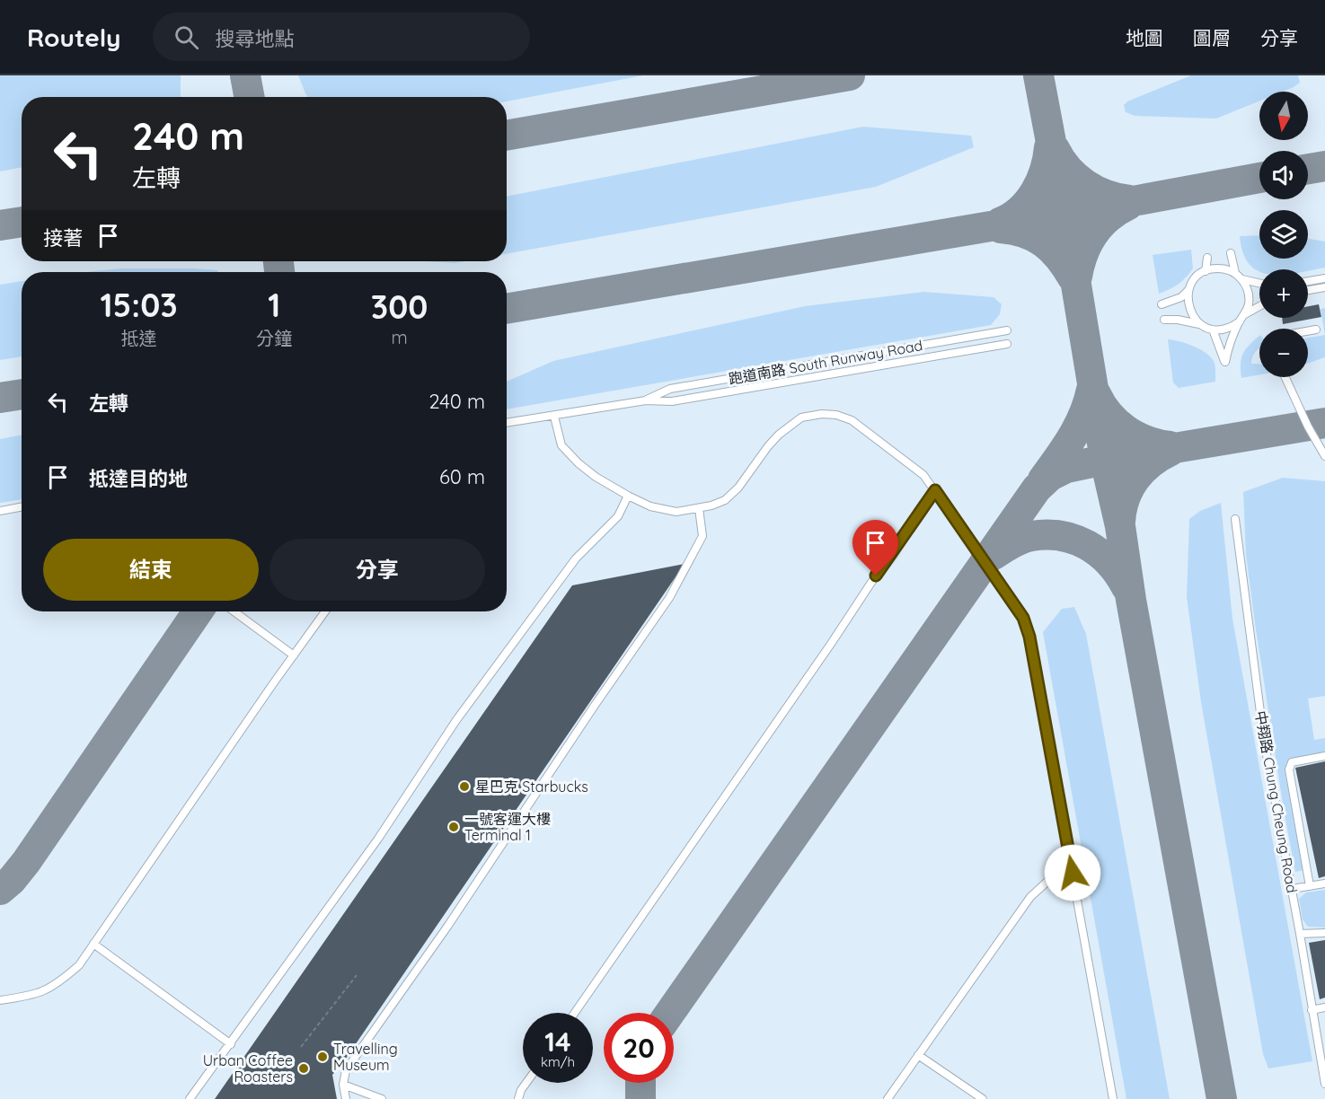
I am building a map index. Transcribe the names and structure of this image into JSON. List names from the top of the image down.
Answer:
{
  "streets": {
    "lane": ["跑道南路 South Runway Road", "中翔路 Chung Cheung Road"]
  },
  "places": [
    "星巴克 Starbucks",
    "一號客運大樓 Terminal 1",
    "Travelling Museum",
    "Urban Coffee Roasters"
  ],
  "north": "bottom",
  "page": {
    "header": "Routely",
    "search": "搜尋地點",
    "nav": ["地圖", "圖層", "分享"],
    "map_buttons": ["+", "−"],
    "turn": ["240 m", "左轉"],
    "then": "接著",
    "eta": [
      "15:03",
      "抵達",
      "1",
      "分鐘",
      "300",
      "m"
    ],
    "list": [
      {
        "name": "左轉",
        "value": "240 m"
      },
      {
        "name": "抵達目的地",
        "value": "60 m"
      }
    ],
    "buttons": ["結束", "分享"],
    "speed": "14 km/h",
    "limit": "20"
  }
}
